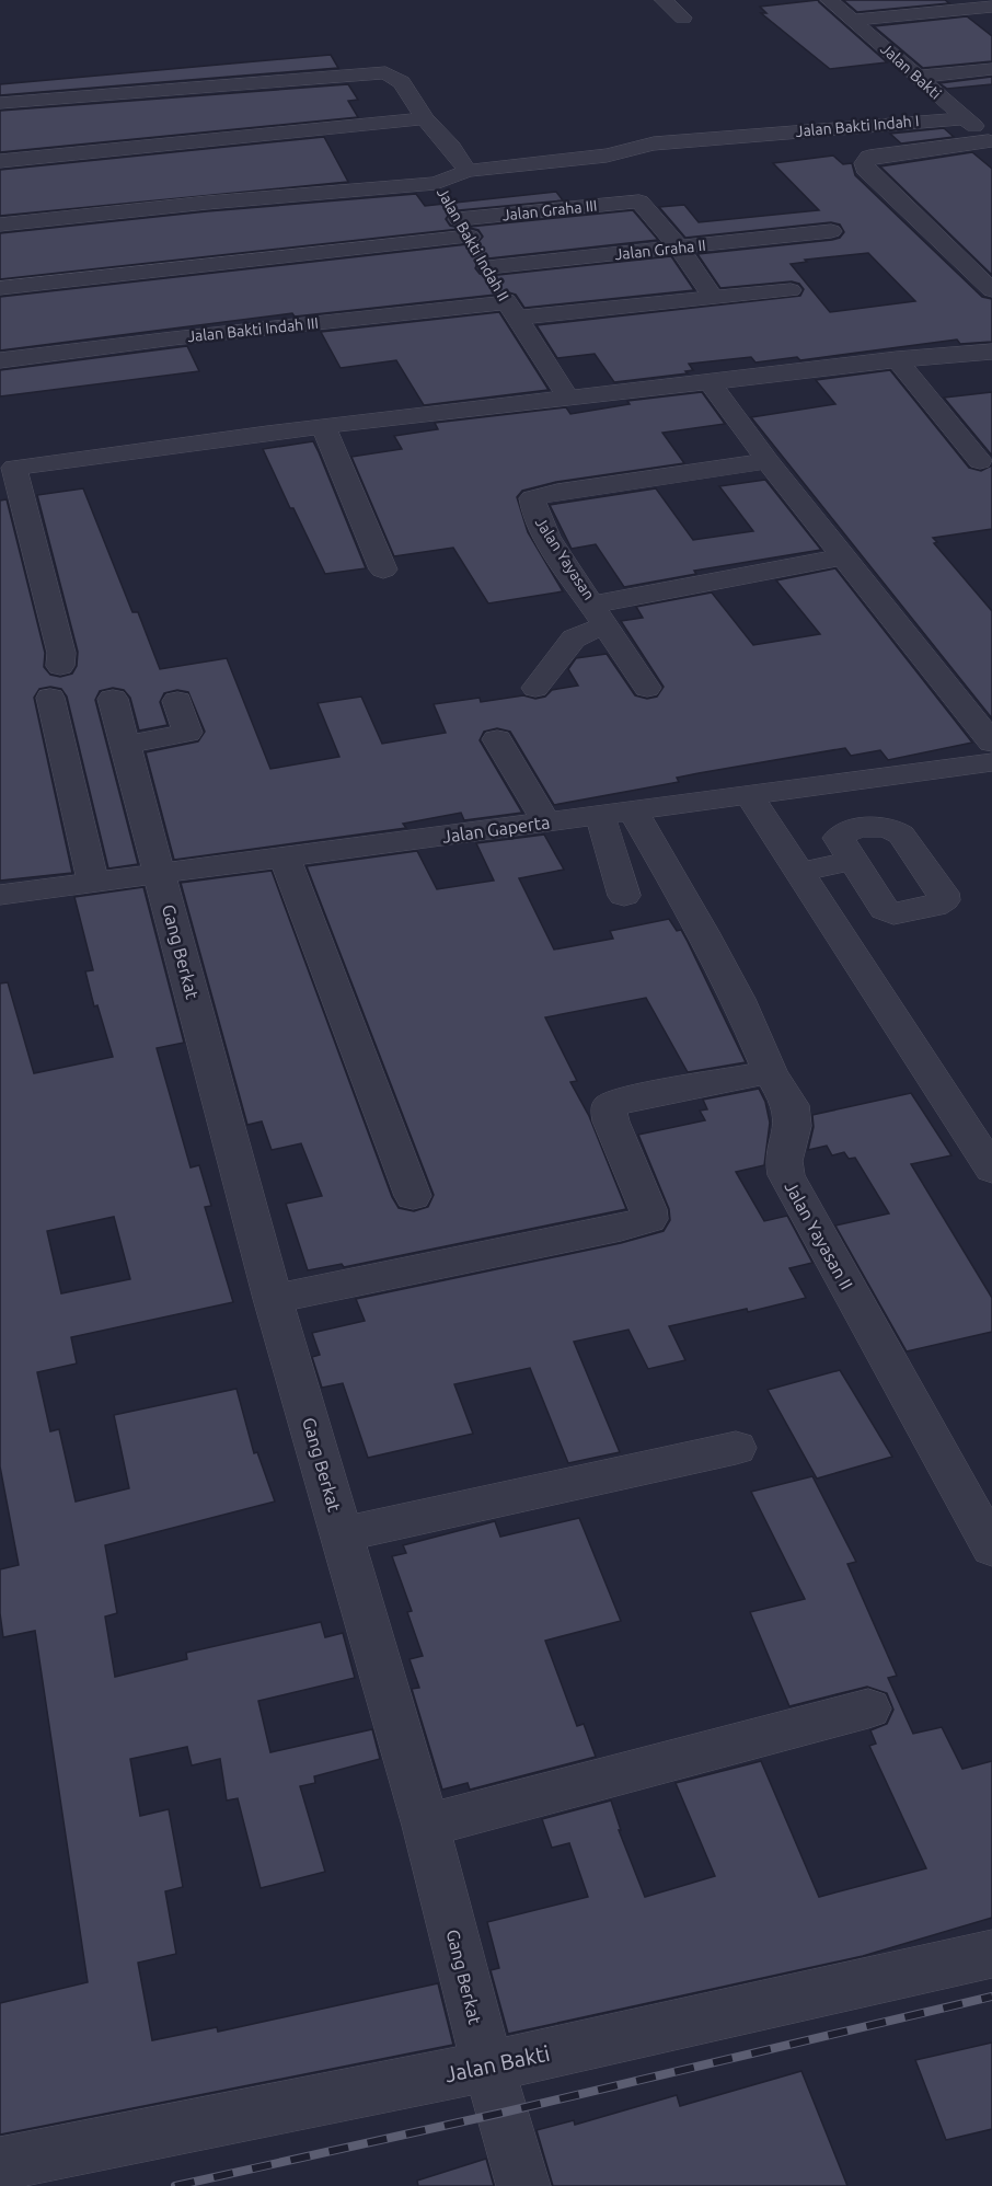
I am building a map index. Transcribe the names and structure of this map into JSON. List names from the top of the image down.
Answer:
{
  "streets": {
    "street": [
      "Jalan Bakti",
      "Jalan Bakti Indah I",
      "Jalan Graha III",
      "Jalan Bakti Indah II",
      "Jalan Graha II",
      "Jalan Bakti Indah III",
      "Jalan Yayasan",
      "Jalan Gaperta",
      "Gang Berkat",
      "Jalan Yayasan II"
    ]
  },
  "crossings": [
    ["Jalan Bakti", "Jalan Bakti Indah I"],
    ["Jalan Bakti", "Gang Berkat"],
    ["Jalan Graha III", "Jalan Bakti Indah II"],
    ["Jalan Graha III", "Jalan Graha II"],
    ["Jalan Bakti Indah II", "Jalan Graha II"],
    ["Jalan Bakti Indah II", "Jalan Bakti Indah III"],
    ["Jalan Gaperta", "Gang Berkat"],
    ["Jalan Gaperta", "Jalan Yayasan II"]
  ]
}
